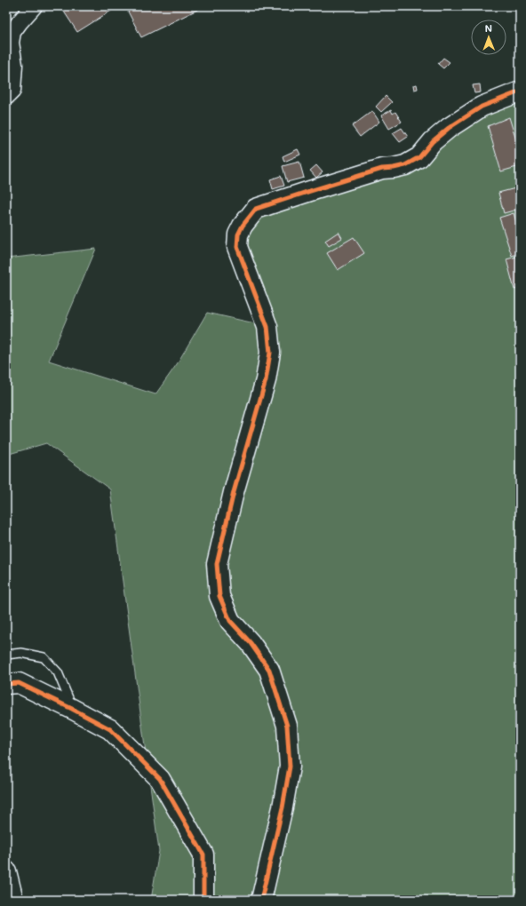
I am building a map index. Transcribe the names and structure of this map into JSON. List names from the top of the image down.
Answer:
{
  "north": "top"
}
